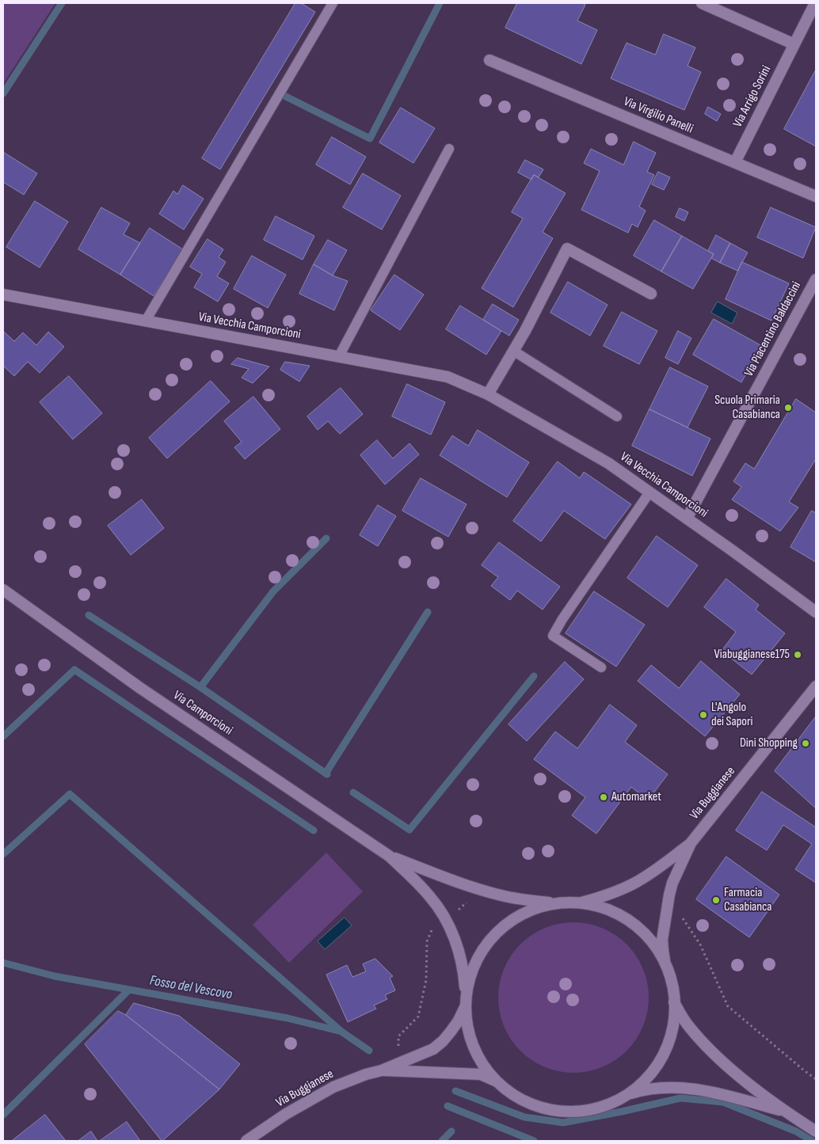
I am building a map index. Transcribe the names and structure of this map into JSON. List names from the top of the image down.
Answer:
{
  "streets": {
    "main road": [
      "Via Arrigo Sorini",
      "Via Virgilio Panelli",
      "Via Vecchia Camporcioni",
      "Via Piacentino Baldaccini",
      "Via Camporcioni",
      "Via Buggianese"
    ]
  },
  "crossings": [
    ["Via Arrigo Sorini", "Via Virgilio Panelli"],
    ["Via Vecchia Camporcioni", "Via Piacentino Baldaccini"]
  ],
  "water": ["Fosso del Vescovo"],
  "places": [
    "Scuola Primaria Casabianca",
    "Viabuggianese175",
    "L'Angolo dei Sapori",
    "Dini Shopping",
    "Automarket",
    "Farmacia Casabianca"
  ]
}
